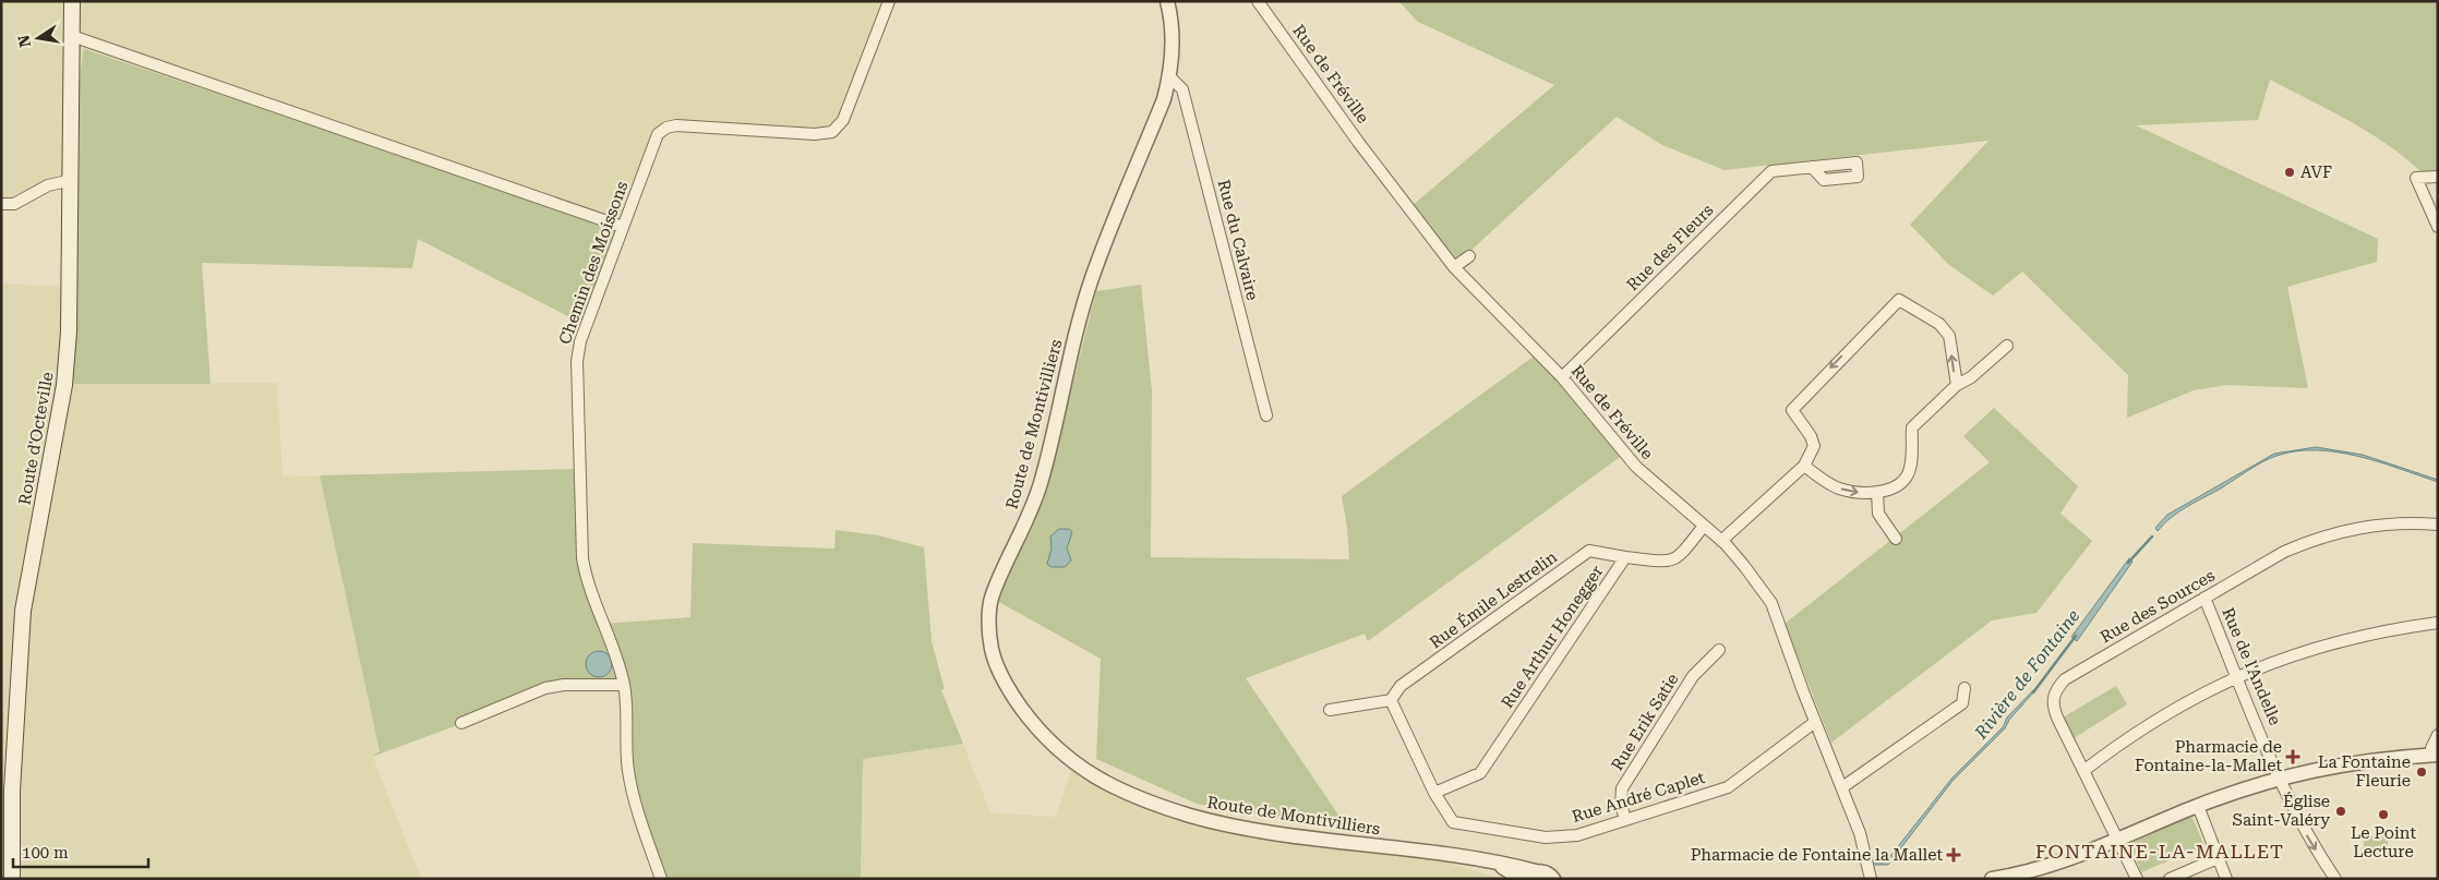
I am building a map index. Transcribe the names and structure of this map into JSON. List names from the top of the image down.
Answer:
{
  "streets": {
    "main road": ["Route d'Octeville"],
    "street": [
      "Rue de Fréville",
      "Rue du Calvaire",
      "Rue des Fleurs",
      "Chemin des Moissons",
      "Route de Montivilliers",
      "Rue Émile Lestrelin",
      "Rue des Sources",
      "Rue Arthur Honegger",
      "Rue de l'Andelle",
      "Rue Erik Satie",
      "Rue André Caplet"
    ]
  },
  "crossings": [
    ["Rue de Fréville", "Rue des Fleurs"],
    ["Rue de Fréville", "Rue Arthur Honegger"],
    ["Rue de Fréville", "Rue André Caplet"],
    ["Rue du Calvaire", "Route de Montivilliers"],
    ["Rue Émile Lestrelin", "Rue Arthur Honegger"],
    ["Rue Émile Lestrelin", "Rue André Caplet"],
    ["Rue des Sources", "Rue de l'Andelle"],
    ["Rue Arthur Honegger", "Rue André Caplet"],
    ["Rue Erik Satie", "Rue André Caplet"]
  ],
  "districts": ["FONTAINE-LA-MALLET"],
  "water": ["Rivière de Fontaine"],
  "places": {
    "other": [
      "AVF",
      "La Fontaine Fleurie",
      "Église Saint-Valéry",
      "Le Point Lecture"
    ],
    "health": ["Pharmacie de Fontaine-la-Mallet", "Pharmacie de Fontaine la Mallet"]
  },
  "scale_bar": "100 m",
  "north": "left"
}
